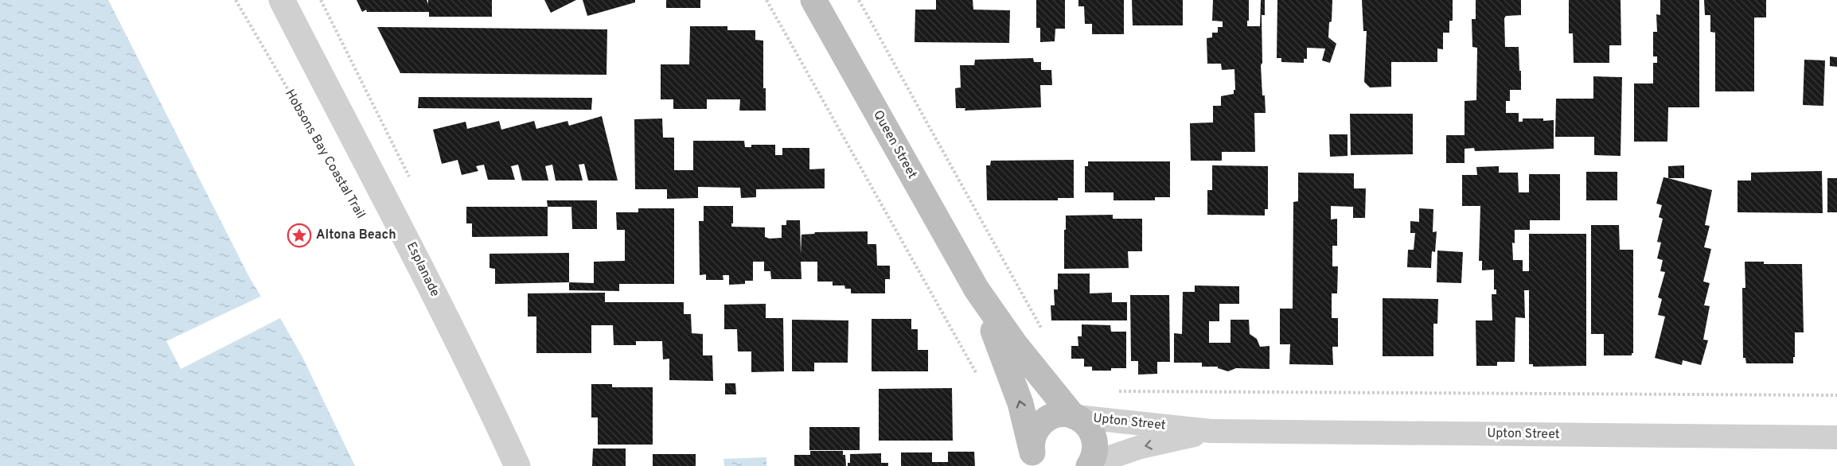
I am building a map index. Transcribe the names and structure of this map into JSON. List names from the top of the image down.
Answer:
{
  "streets": {
    "main road": ["Queen Street"],
    "street": ["Esplanade", "Upton Street"],
    "path": ["Hobsons Bay Coastal Trail"]
  },
  "crossings": [
    ["Queen Street", "Upton Street"]
  ],
  "places": {
    "place": ["Altona Beach"]
  }
}
